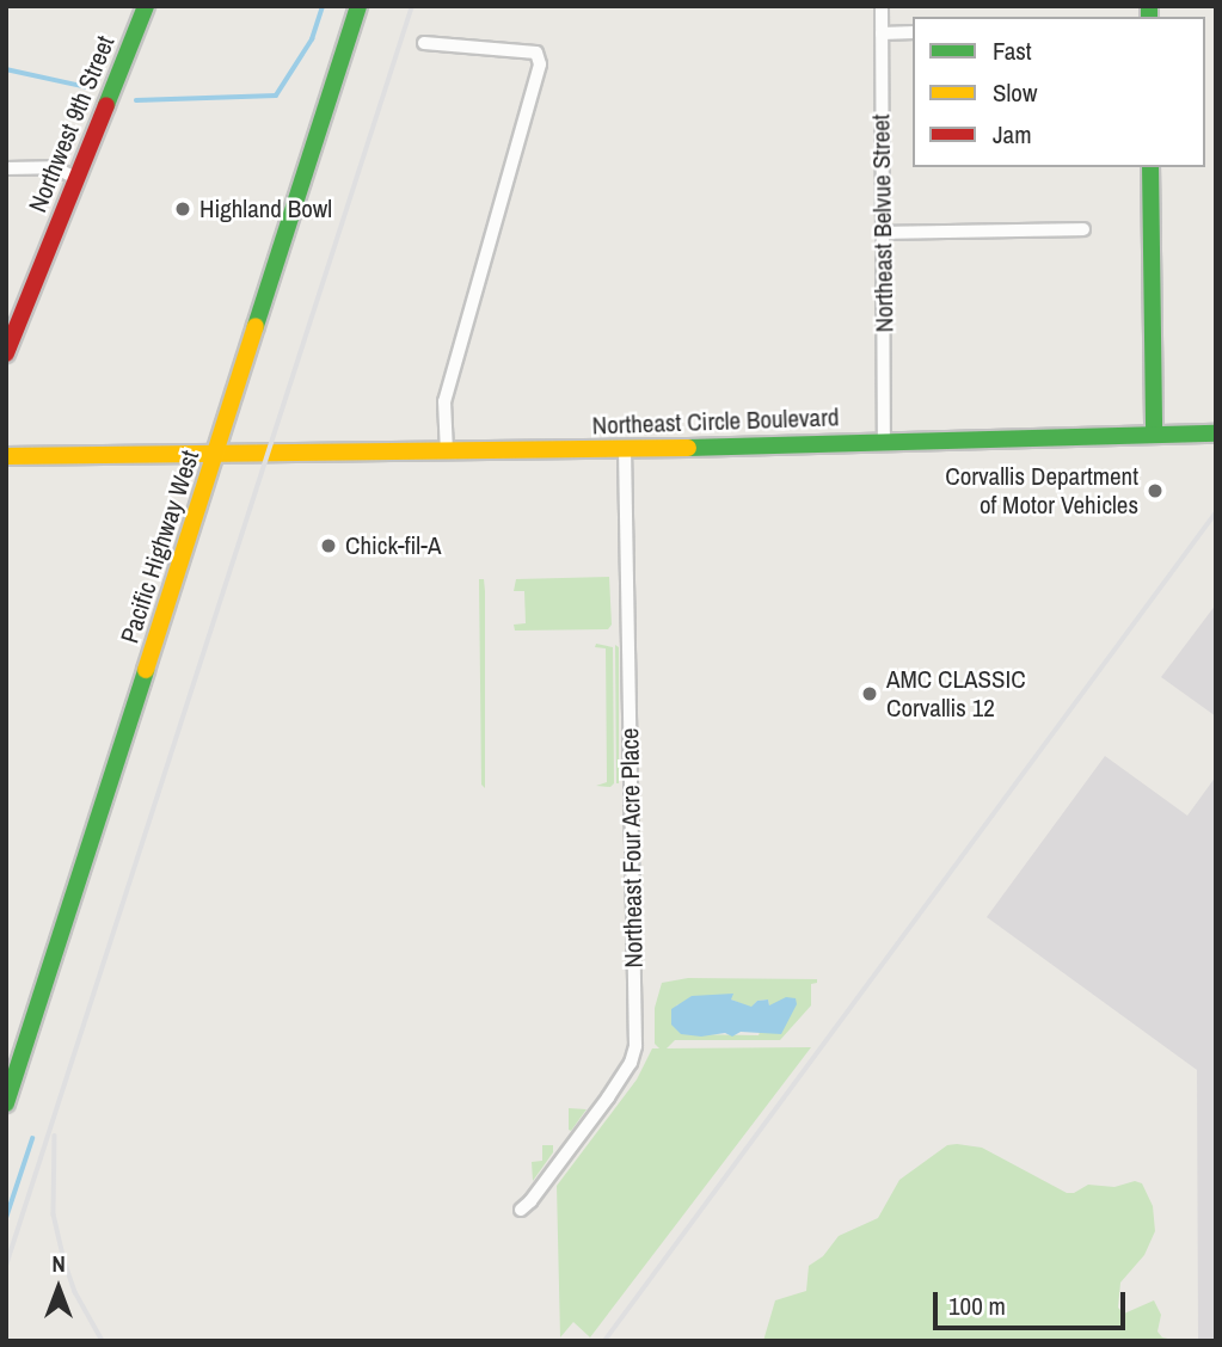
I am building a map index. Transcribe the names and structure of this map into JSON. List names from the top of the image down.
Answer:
{
  "streets": {
    "main road": ["Northwest 9th Street", "Northeast Circle Boulevard", "Pacific Highway West"],
    "street": ["Northeast Belvue Street", "Northeast Four Acre Place"]
  },
  "crossings": [
    ["Northeast Belvue Street", "Northeast Circle Boulevard"],
    ["Northeast Circle Boulevard", "Pacific Highway West"],
    ["Northeast Circle Boulevard", "Northeast Four Acre Place"]
  ],
  "places": [
    "Highland Bowl",
    "Corvallis Department of Motor Vehicles",
    "Chick-fil-A",
    "AMC CLASSIC Corvallis 12"
  ],
  "legend": ["Fast", "Slow", "Jam"],
  "scale_bar": "100 m",
  "north": "top"
}
